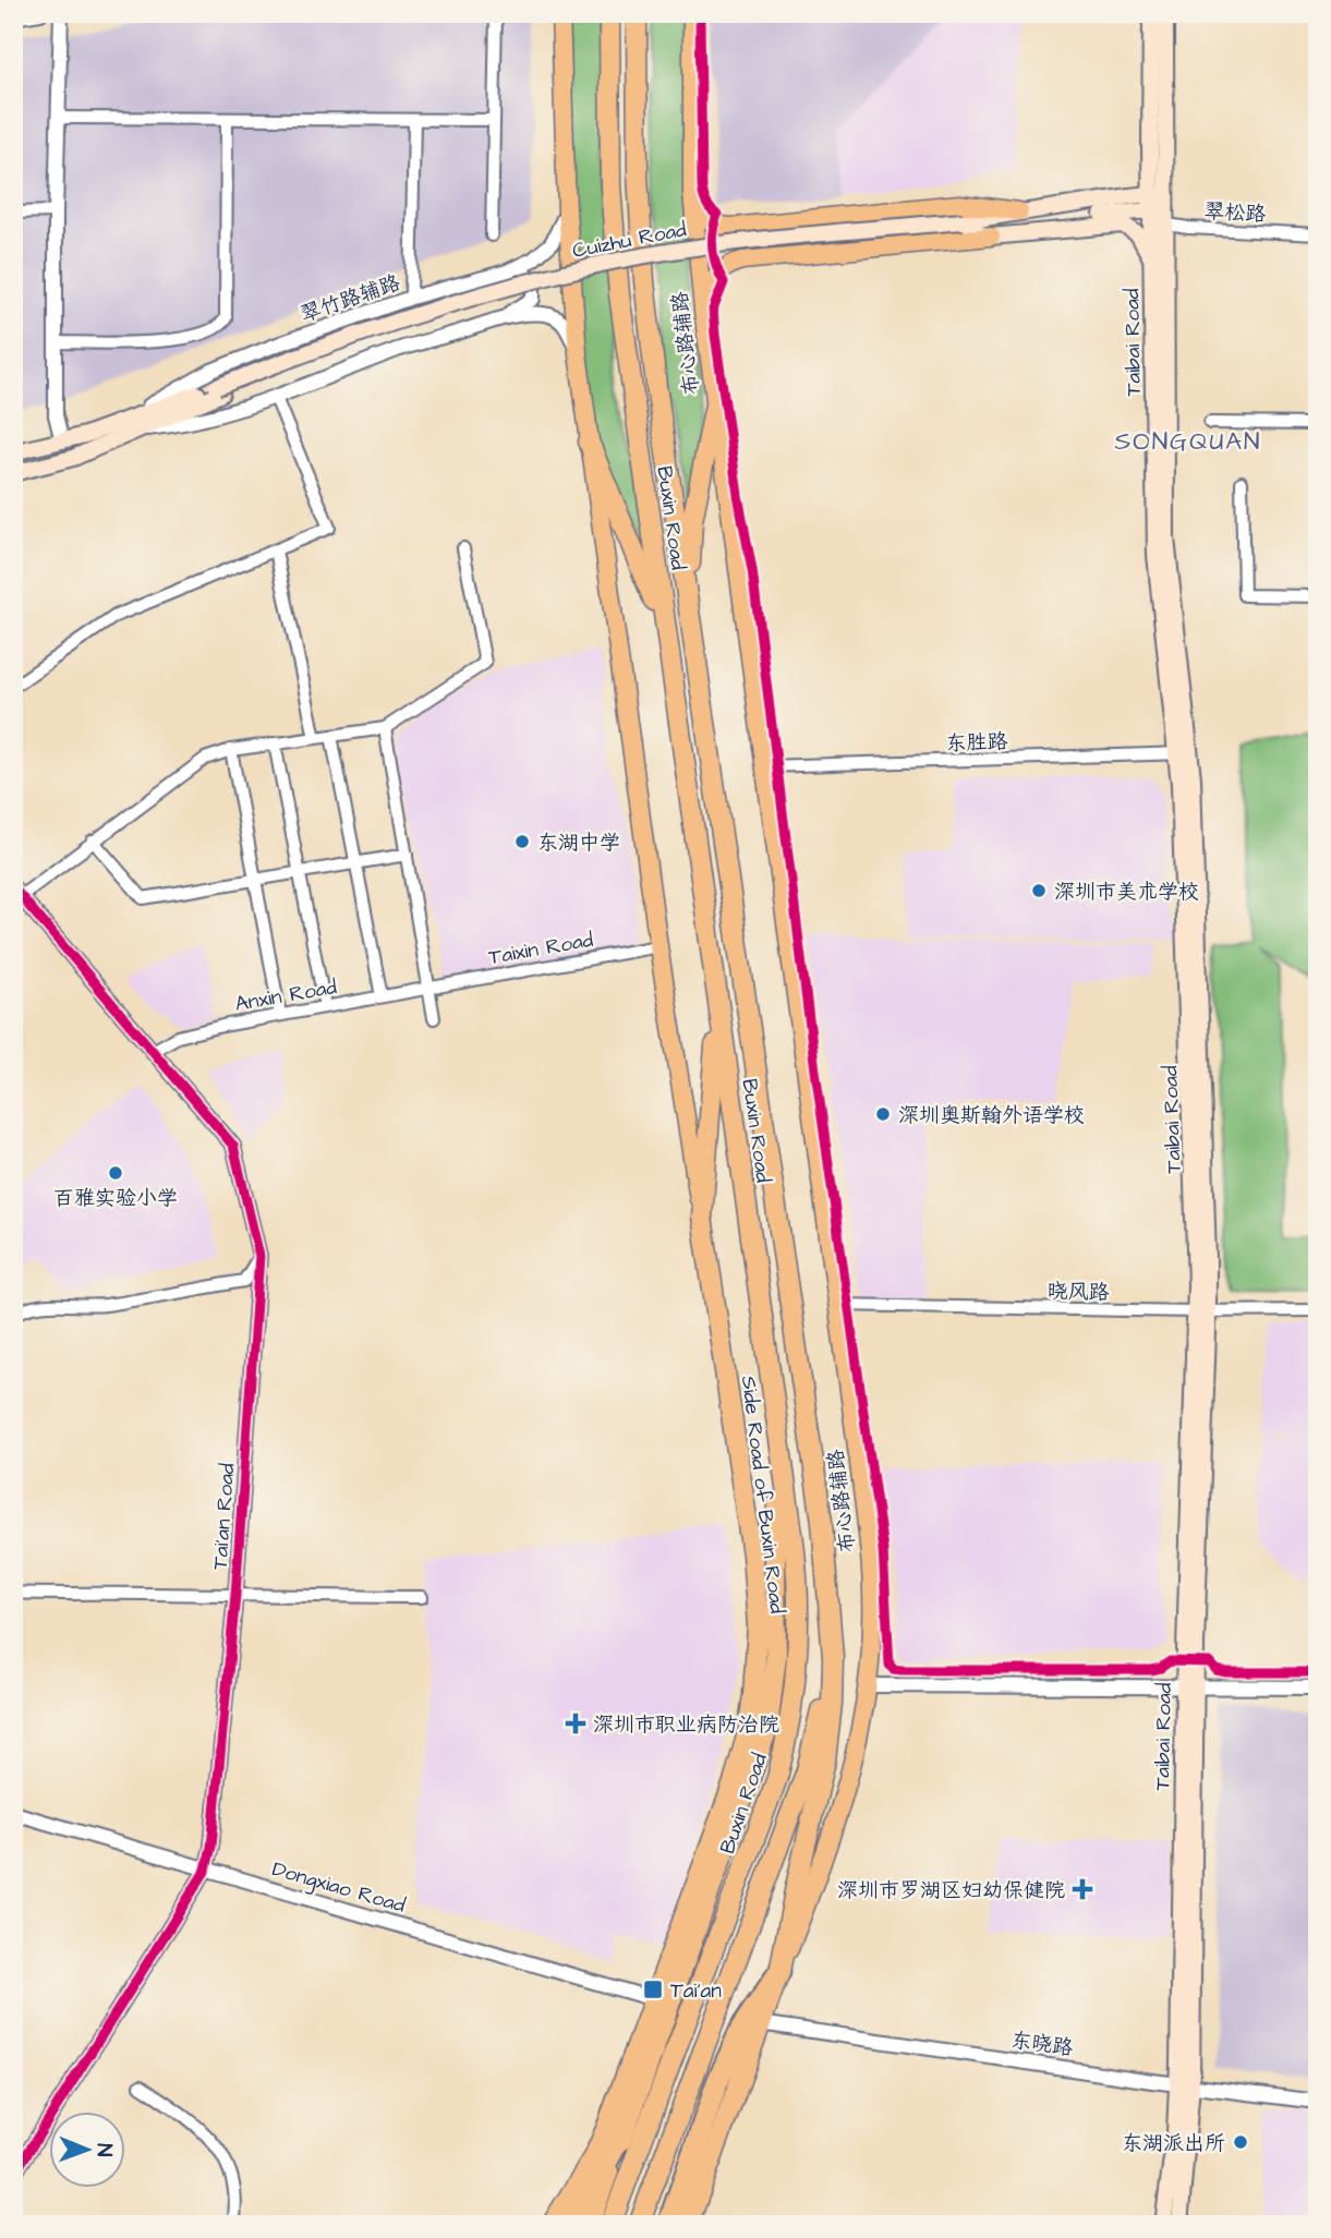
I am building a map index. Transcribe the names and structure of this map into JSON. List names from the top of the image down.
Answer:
{
  "streets": {
    "highway": ["Buxin Road", "Side Road of Buxin Road"],
    "main road": ["Cuizhu Road", "Taibai Road", "布心路辅路"],
    "street": [
      "翠松路",
      "翠竹路辅路",
      "东胜路",
      "Taixin Road",
      "Anxin Road",
      "晓风路",
      "Tai'an Road",
      "Dongxiao Road",
      "东晓路"
    ]
  },
  "crossings": [
    ["翠松路", "Cuizhu Road"],
    ["翠松路", "Taibai Road"],
    ["Cuizhu Road", "翠竹路辅路"],
    ["Cuizhu Road", "Taibai Road"],
    ["Taibai Road", "东胜路"],
    ["Taibai Road", "晓风路"],
    ["Taibai Road", "东晓路"],
    ["布心路辅路", "Buxin Road"],
    ["布心路辅路", "东胜路"],
    ["布心路辅路", "晓风路"],
    ["Buxin Road", "Side Road of Buxin Road"],
    ["Taixin Road", "Anxin Road"],
    ["Anxin Road", "Tai'an Road"],
    ["Side Road of Buxin Road", "Dongxiao Road"],
    ["Tai'an Road", "Dongxiao Road"]
  ],
  "districts": ["SONGQUAN"],
  "places": {
    "other": [
      "东湖中学",
      "深圳市美术学校",
      "深圳奥斯翰外语学校",
      "百雅实验小学",
      "东湖派出所"
    ],
    "health": ["深圳市职业病防治院", "深圳市罗湖区妇幼保健院"],
    "transit": ["Tai'an"]
  },
  "north": "right"
}
